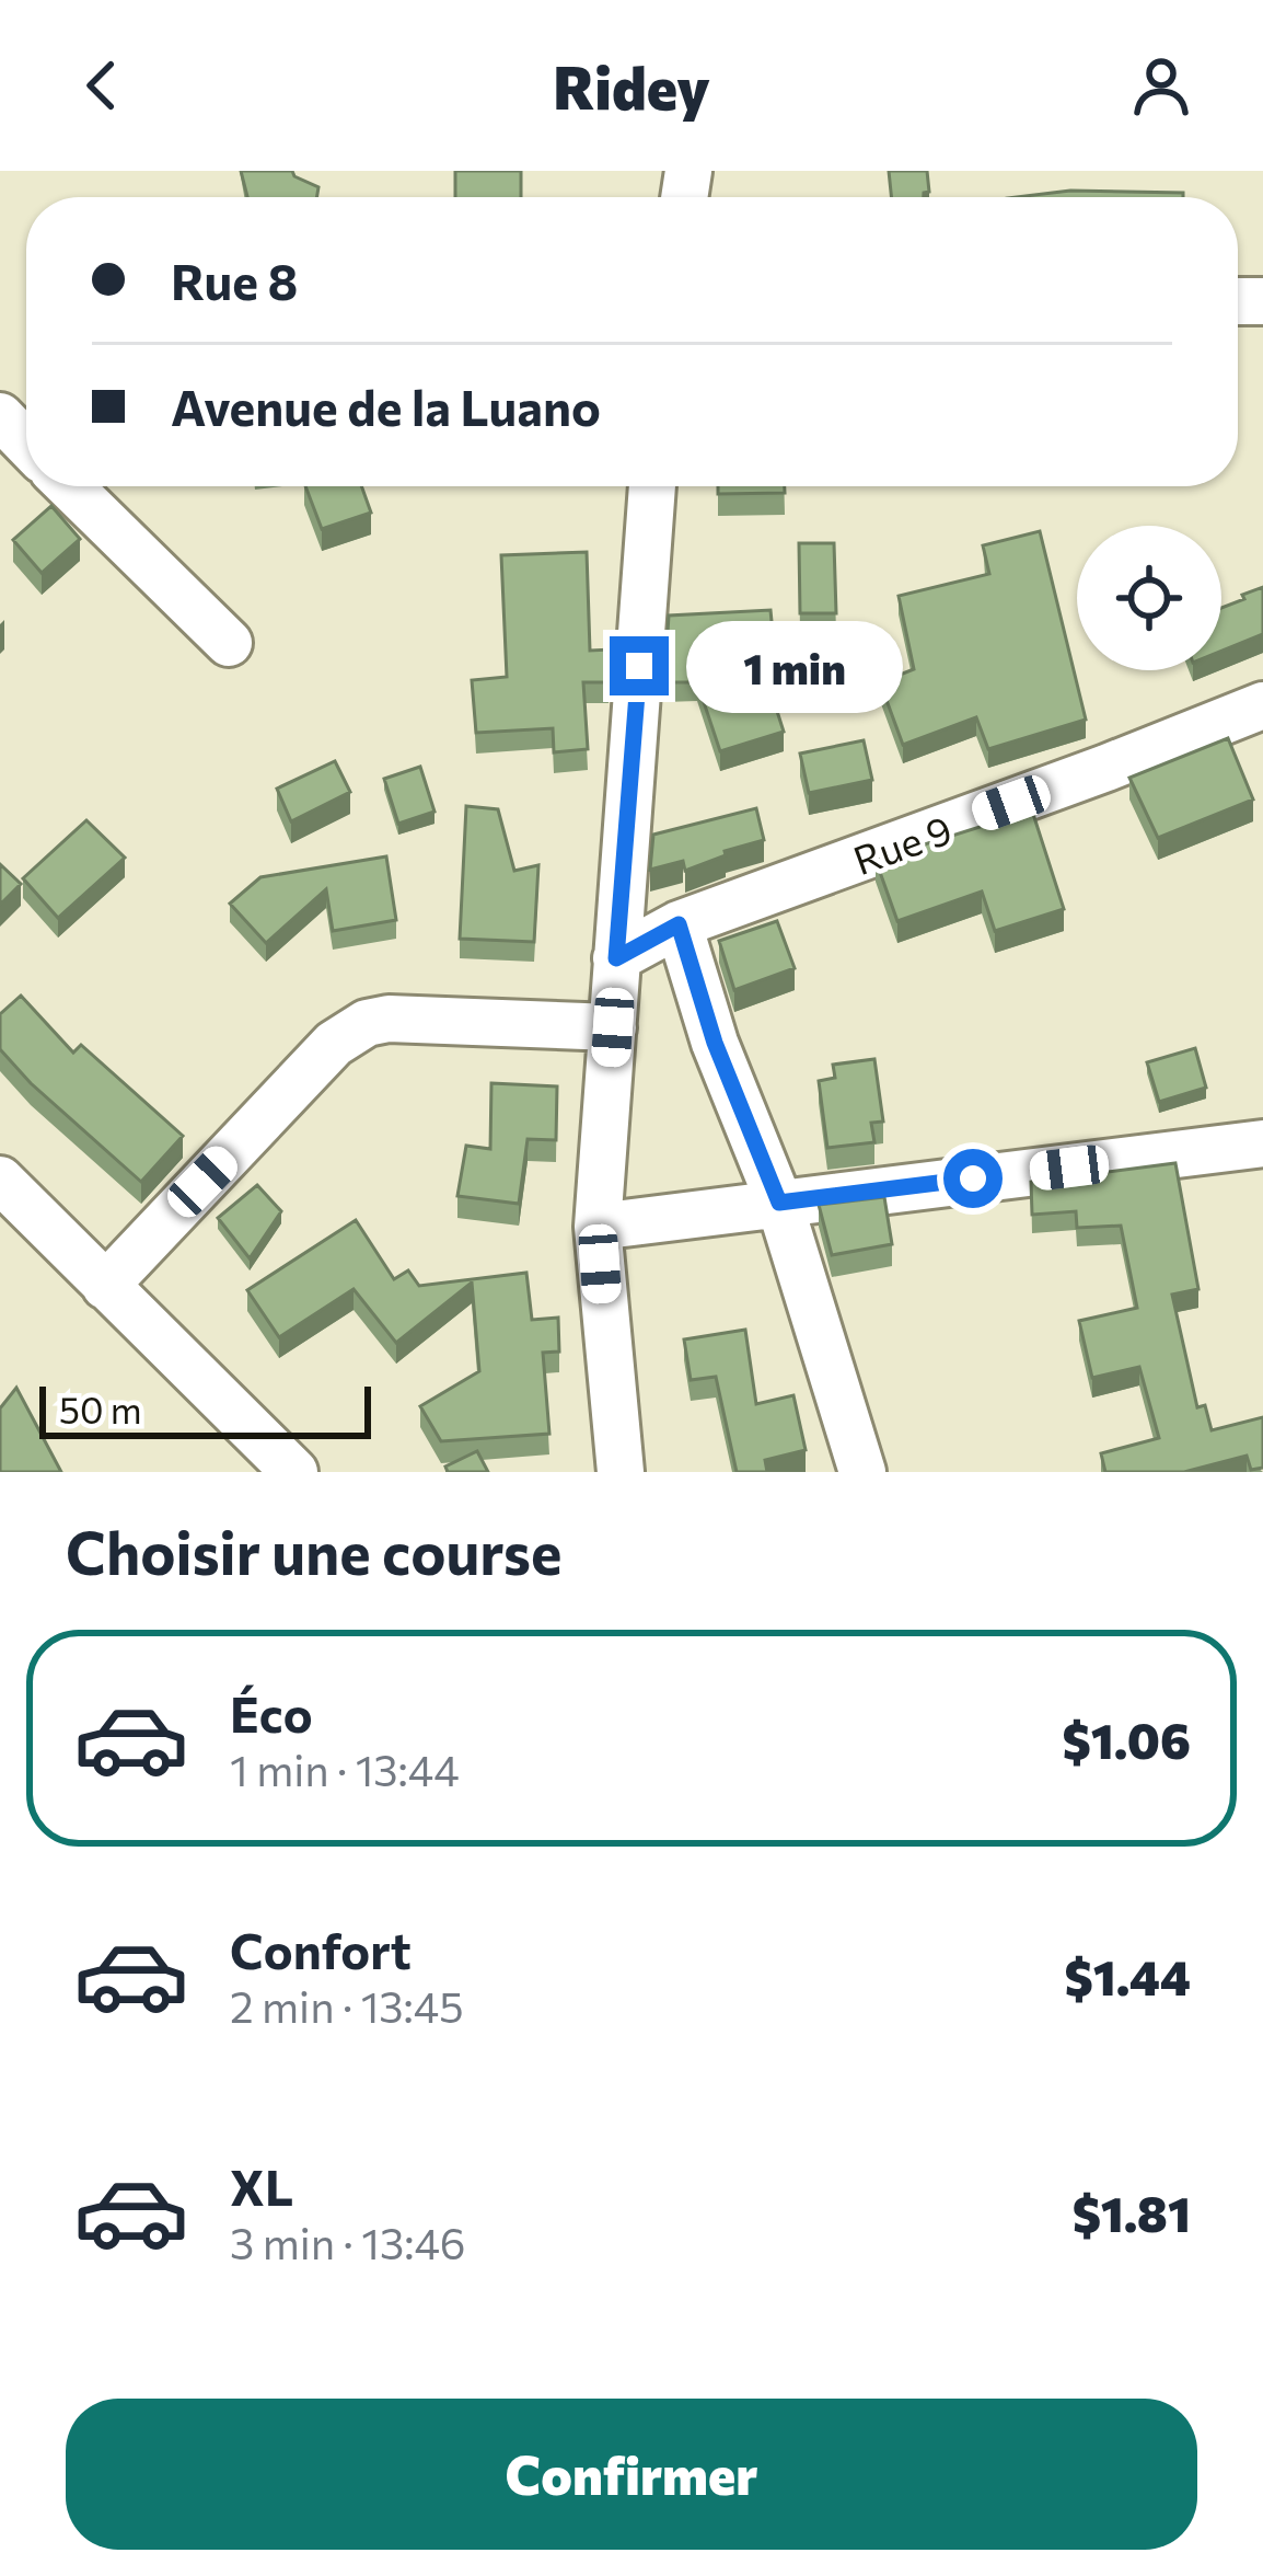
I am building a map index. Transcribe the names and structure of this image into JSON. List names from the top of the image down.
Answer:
{
  "streets": {
    "street": ["Rue 9"]
  },
  "scale_bar": "50 m",
  "page": {
    "header": "Ridey",
    "banner": ["Rue 8", "Avenue de la Luano"],
    "bubble": "1 min",
    "scale": "50 m",
    "heading": "Choisir une course",
    "list": [
      {
        "name": "Éco",
        "note": "1 min · 13:44",
        "value": "$1.06"
      },
      {
        "name": "Confort",
        "note": "2 min · 13:45",
        "value": "$1.44"
      },
      {
        "name": "XL",
        "note": "3 min · 13:46",
        "value": "$1.81"
      }
    ],
    "buttons": "Confirmer"
  }
}
